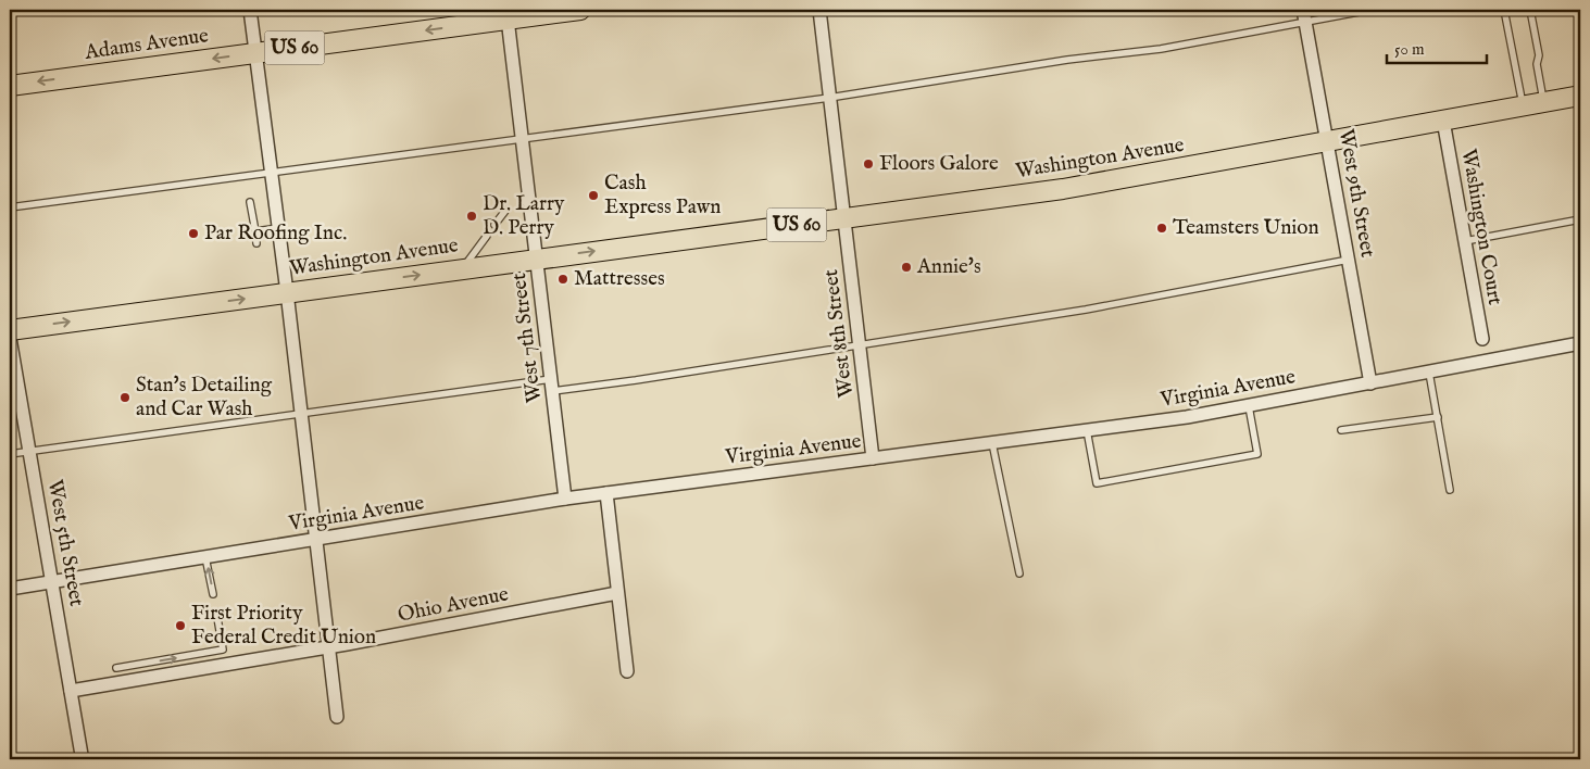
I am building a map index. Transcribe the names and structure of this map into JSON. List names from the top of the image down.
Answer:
{
  "streets": {
    "main road": ["Adams Avenue", "US 60", "Washington Avenue"],
    "street": [
      "West 9th Street",
      "Washington Court",
      "West 8th Street",
      "West 7th Street",
      "Virginia Avenue",
      "West 5th Street",
      "Ohio Avenue"
    ]
  },
  "crossings": [
    ["Adams Avenue", "West 7th Street"],
    ["Washington Avenue", "West 9th Street"],
    ["Washington Avenue", "Washington Court"],
    ["Washington Avenue", "West 8th Street"],
    ["Washington Avenue", "West 7th Street"],
    ["West 9th Street", "Virginia Avenue"],
    ["West 8th Street", "Virginia Avenue"],
    ["West 7th Street", "Virginia Avenue"],
    ["Virginia Avenue", "West 5th Street"],
    ["West 5th Street", "Ohio Avenue"]
  ],
  "one_way": ["Adams Avenue", "Washington Avenue"],
  "places": [
    "Floors Galore",
    "Cash Express Pawn",
    "Dr. Larry D. Perry",
    "Teamsters Union",
    "Par Roofing Inc.",
    "Annie's",
    "Mattresses",
    "Stan's Detailing and Car Wash",
    "First Priority Federal Credit Union"
  ],
  "scale_bar": "50 m"
}
